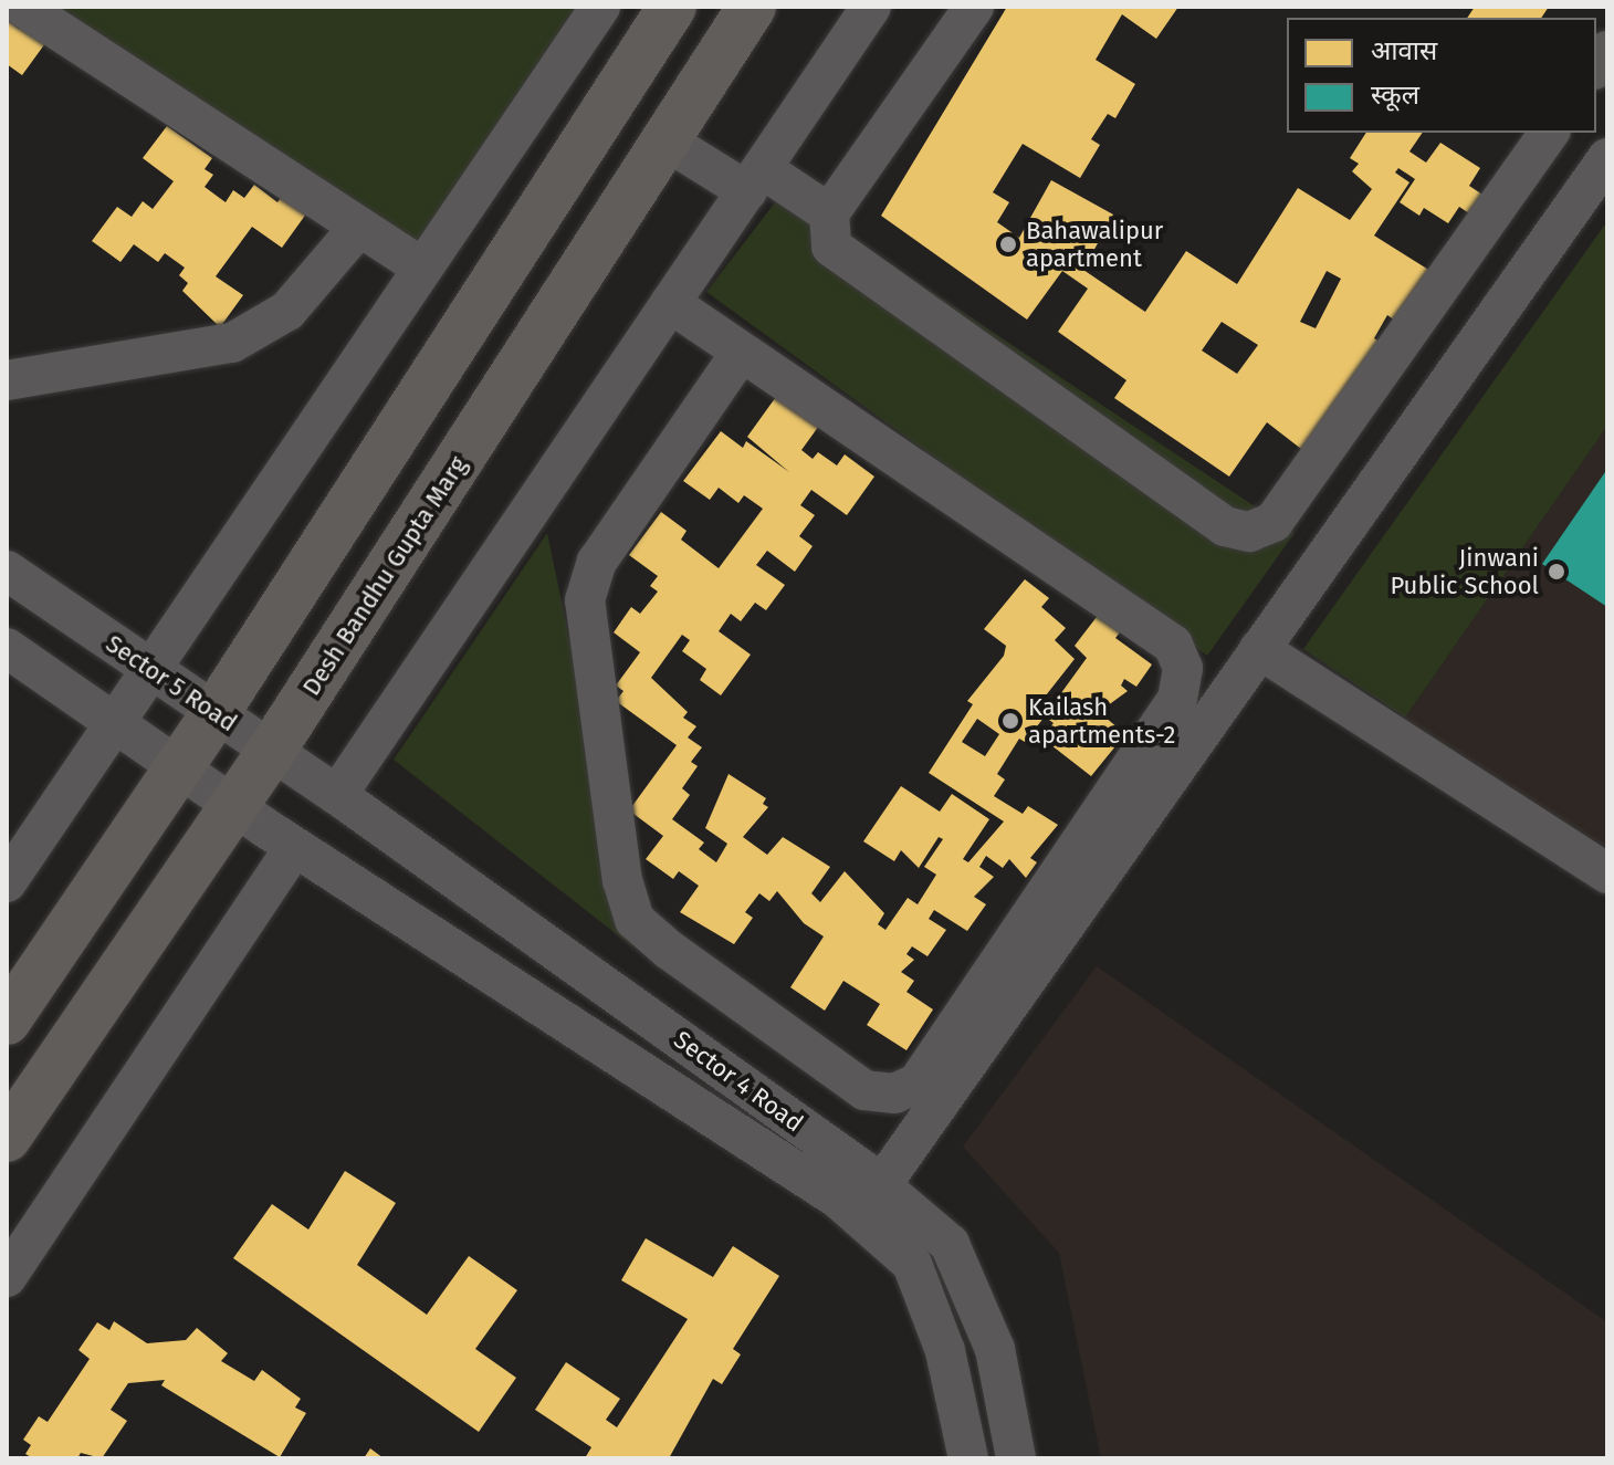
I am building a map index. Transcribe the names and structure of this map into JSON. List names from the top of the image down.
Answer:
{
  "streets": {
    "street": ["Desh Bandhu Gupta Marg", "Sector 5 Road", "Sector 4 Road"]
  },
  "crossings": [
    ["Desh Bandhu Gupta Marg", "Sector 5 Road"],
    ["Sector 5 Road", "Sector 4 Road"]
  ],
  "places": ["Bahawalipur apartment", "Jinwani Public School", "Kailash apartments-2"],
  "legend": ["आवास", "स्कूल"]
}
